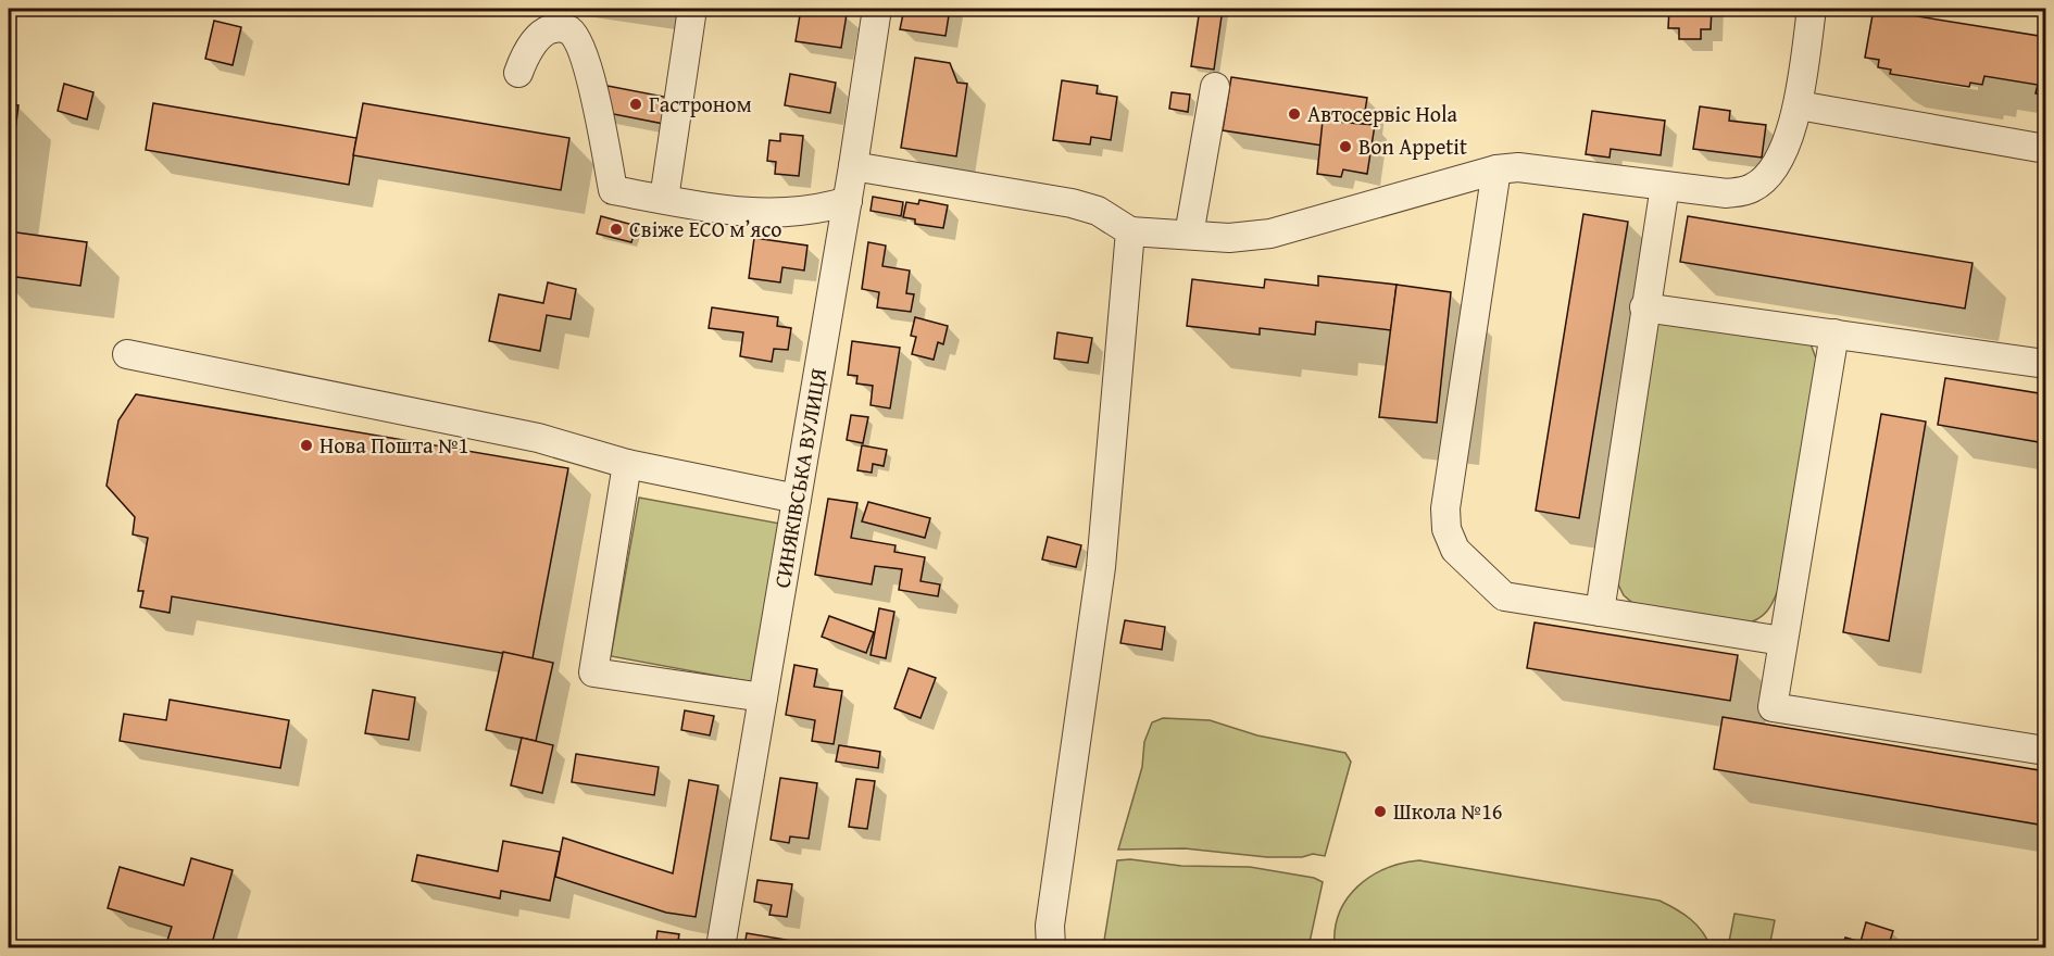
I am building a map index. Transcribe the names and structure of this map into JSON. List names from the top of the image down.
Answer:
{
  "streets": {
    "street": ["СИНЯКІВСЬКА ВУЛИЦЯ"]
  },
  "places": [
    "Гастроном",
    "Автосервіс Hola",
    "Bon Appetit",
    "Свіже ECO м’ясо",
    "Нова Пошта №1",
    "Школа №16"
  ]
}
